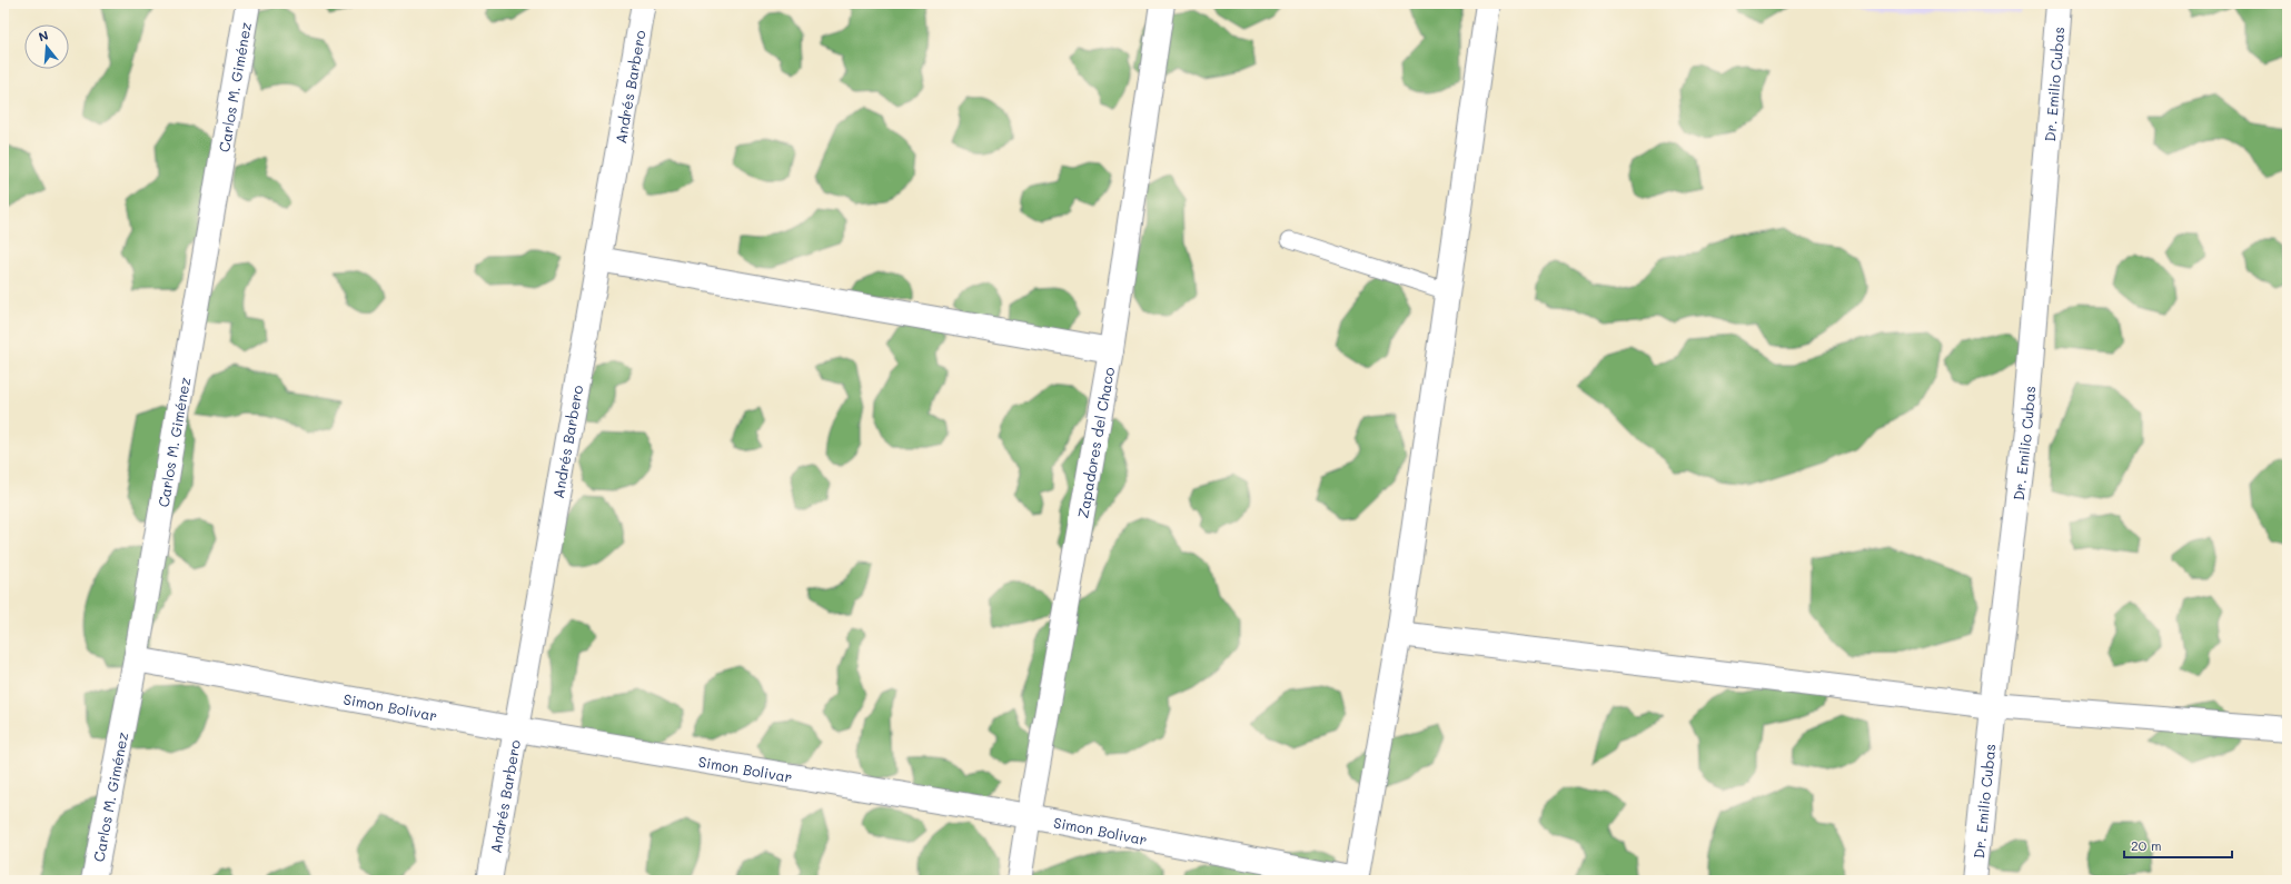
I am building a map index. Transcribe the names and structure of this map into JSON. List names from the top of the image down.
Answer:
{
  "streets": {
    "street": [
      "Dr. Emilio Cubas",
      "Carlos M. Giménez",
      "Andrés Barbero",
      "Zapadores del Chaco",
      "Simon Bolivar"
    ]
  },
  "crossings": [
    ["Carlos M. Giménez", "Simon Bolivar"],
    ["Andrés Barbero", "Simon Bolivar"],
    ["Zapadores del Chaco", "Simon Bolivar"]
  ],
  "scale_bar": "20 m",
  "north": "top"
}
